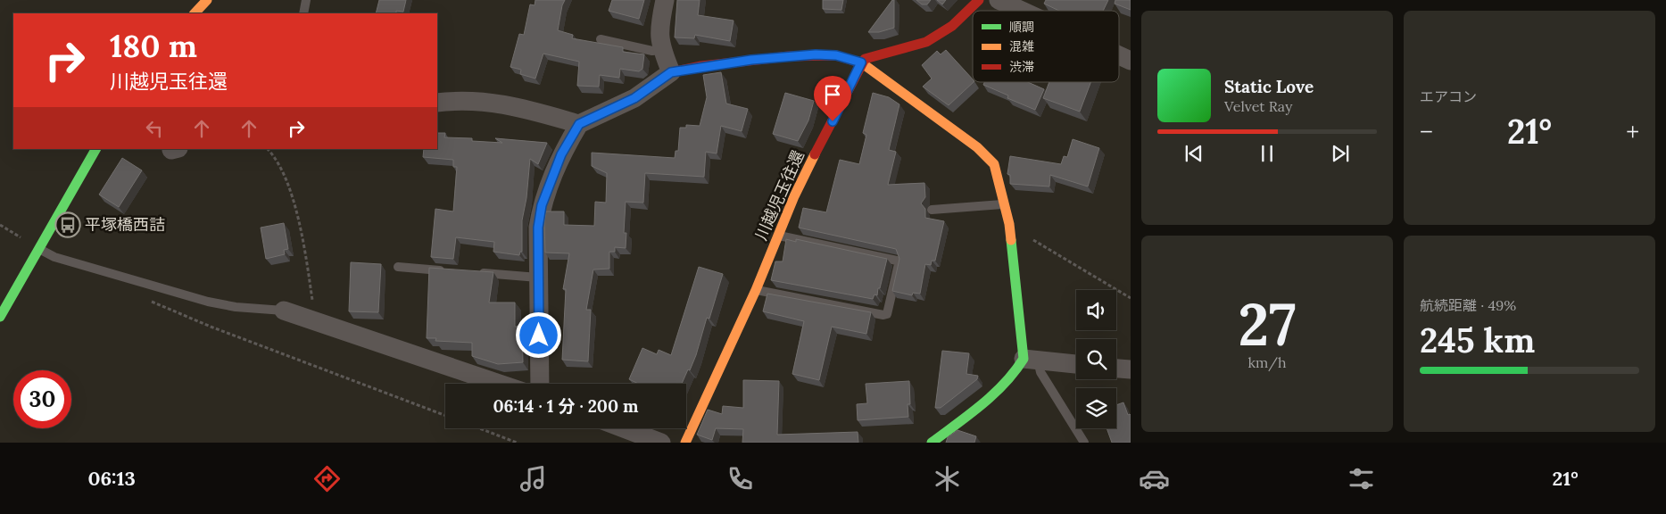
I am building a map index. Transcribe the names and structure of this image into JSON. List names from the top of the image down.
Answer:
{
  "streets": {
    "street": ["川越児玉往還"]
  },
  "places": {
    "bus stop": ["平塚橋西詰"]
  },
  "legend": ["順調", "混雑", "渋滞"],
  "page": {
    "tile": [
      "エアコン",
      ["27", "km/h"],
      ["航続距離 · 49%", "245 km"]
    ],
    "turn": ["180 m", "川越児玉往還"],
    "song": ["Static Love", "Velvet Ray"],
    "heat": ["−", "21°", "+"],
    "limit": "30",
    "trip": "06:14 · 1 分 · 200 m",
    "tabs": ["06:13", "21°"]
  }
}
